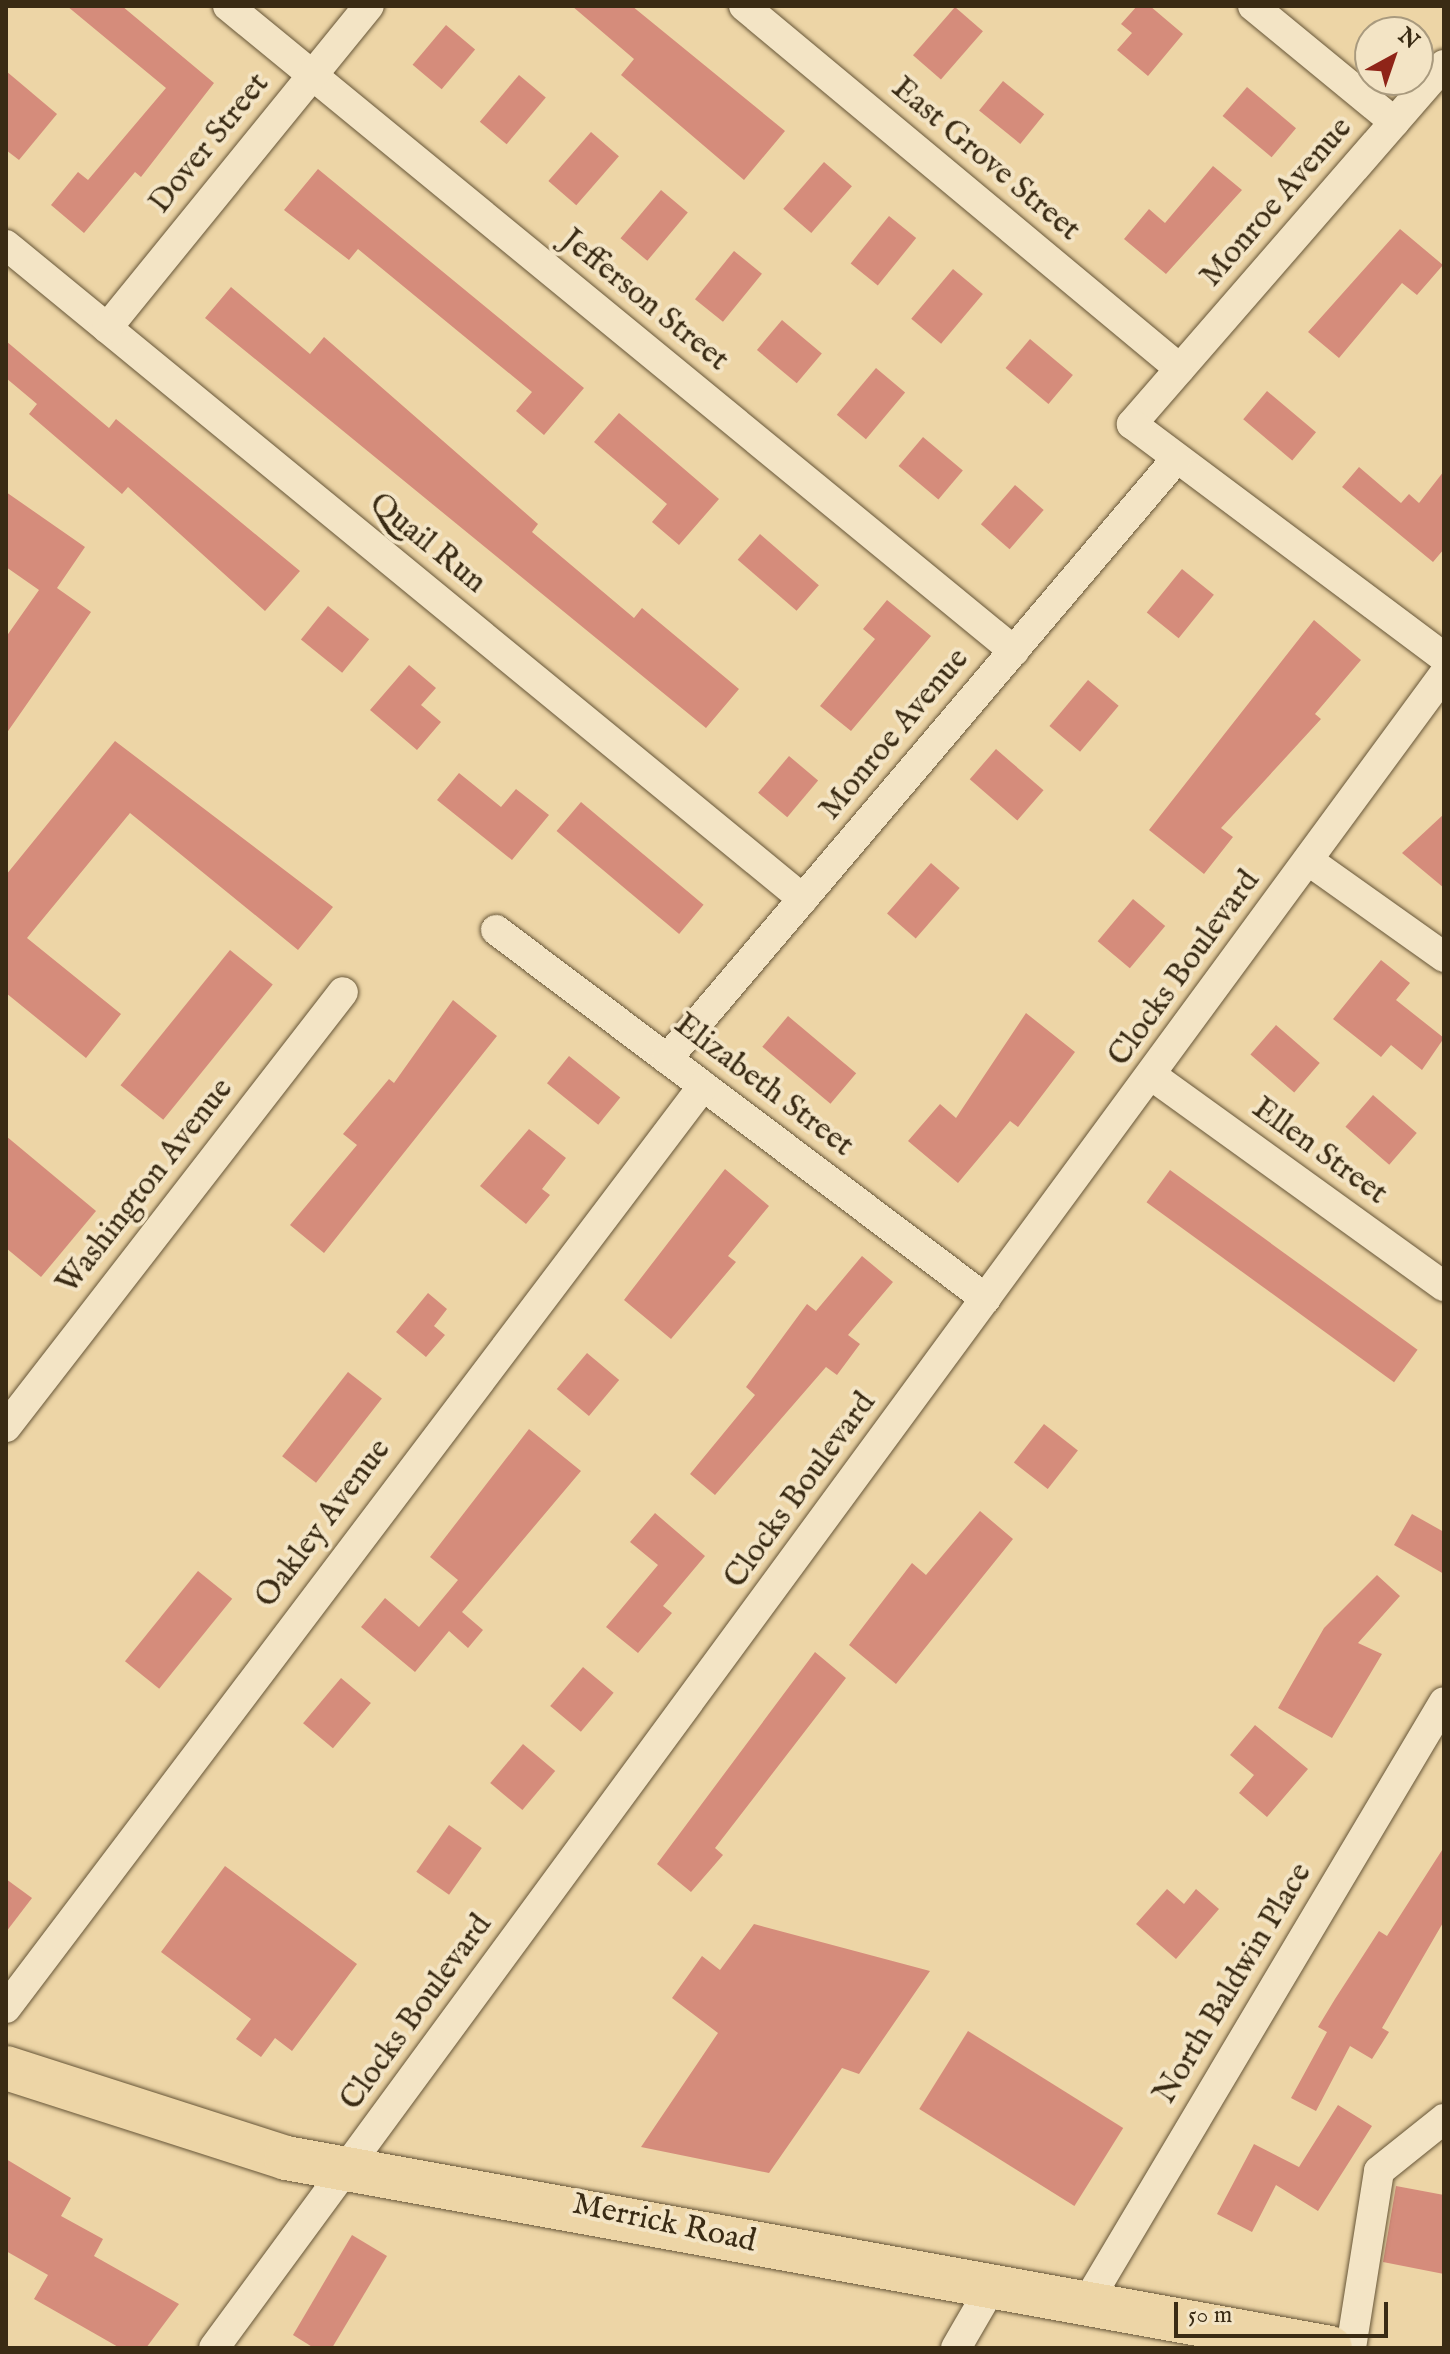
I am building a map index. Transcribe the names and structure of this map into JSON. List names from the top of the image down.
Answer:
{
  "streets": {
    "main road": ["Merrick Road"],
    "street": [
      "Dover Street",
      "East Grove Street",
      "Monroe Avenue",
      "Jefferson Street",
      "Quail Run",
      "Clocks Boulevard",
      "Elizabeth Street",
      "Ellen Street",
      "Washington Avenue",
      "Oakley Avenue",
      "North Baldwin Place"
    ]
  },
  "crossings": [
    ["Dover Street", "Jefferson Street"],
    ["Dover Street", "Quail Run"],
    ["East Grove Street", "Monroe Avenue"],
    ["Monroe Avenue", "Jefferson Street"],
    ["Monroe Avenue", "Quail Run"],
    ["Monroe Avenue", "Elizabeth Street"],
    ["Clocks Boulevard", "Elizabeth Street"],
    ["Clocks Boulevard", "Ellen Street"],
    ["Clocks Boulevard", "Merrick Road"],
    ["Elizabeth Street", "Oakley Avenue"],
    ["North Baldwin Place", "Merrick Road"]
  ],
  "scale_bar": "50 m",
  "north": "top right"
}
